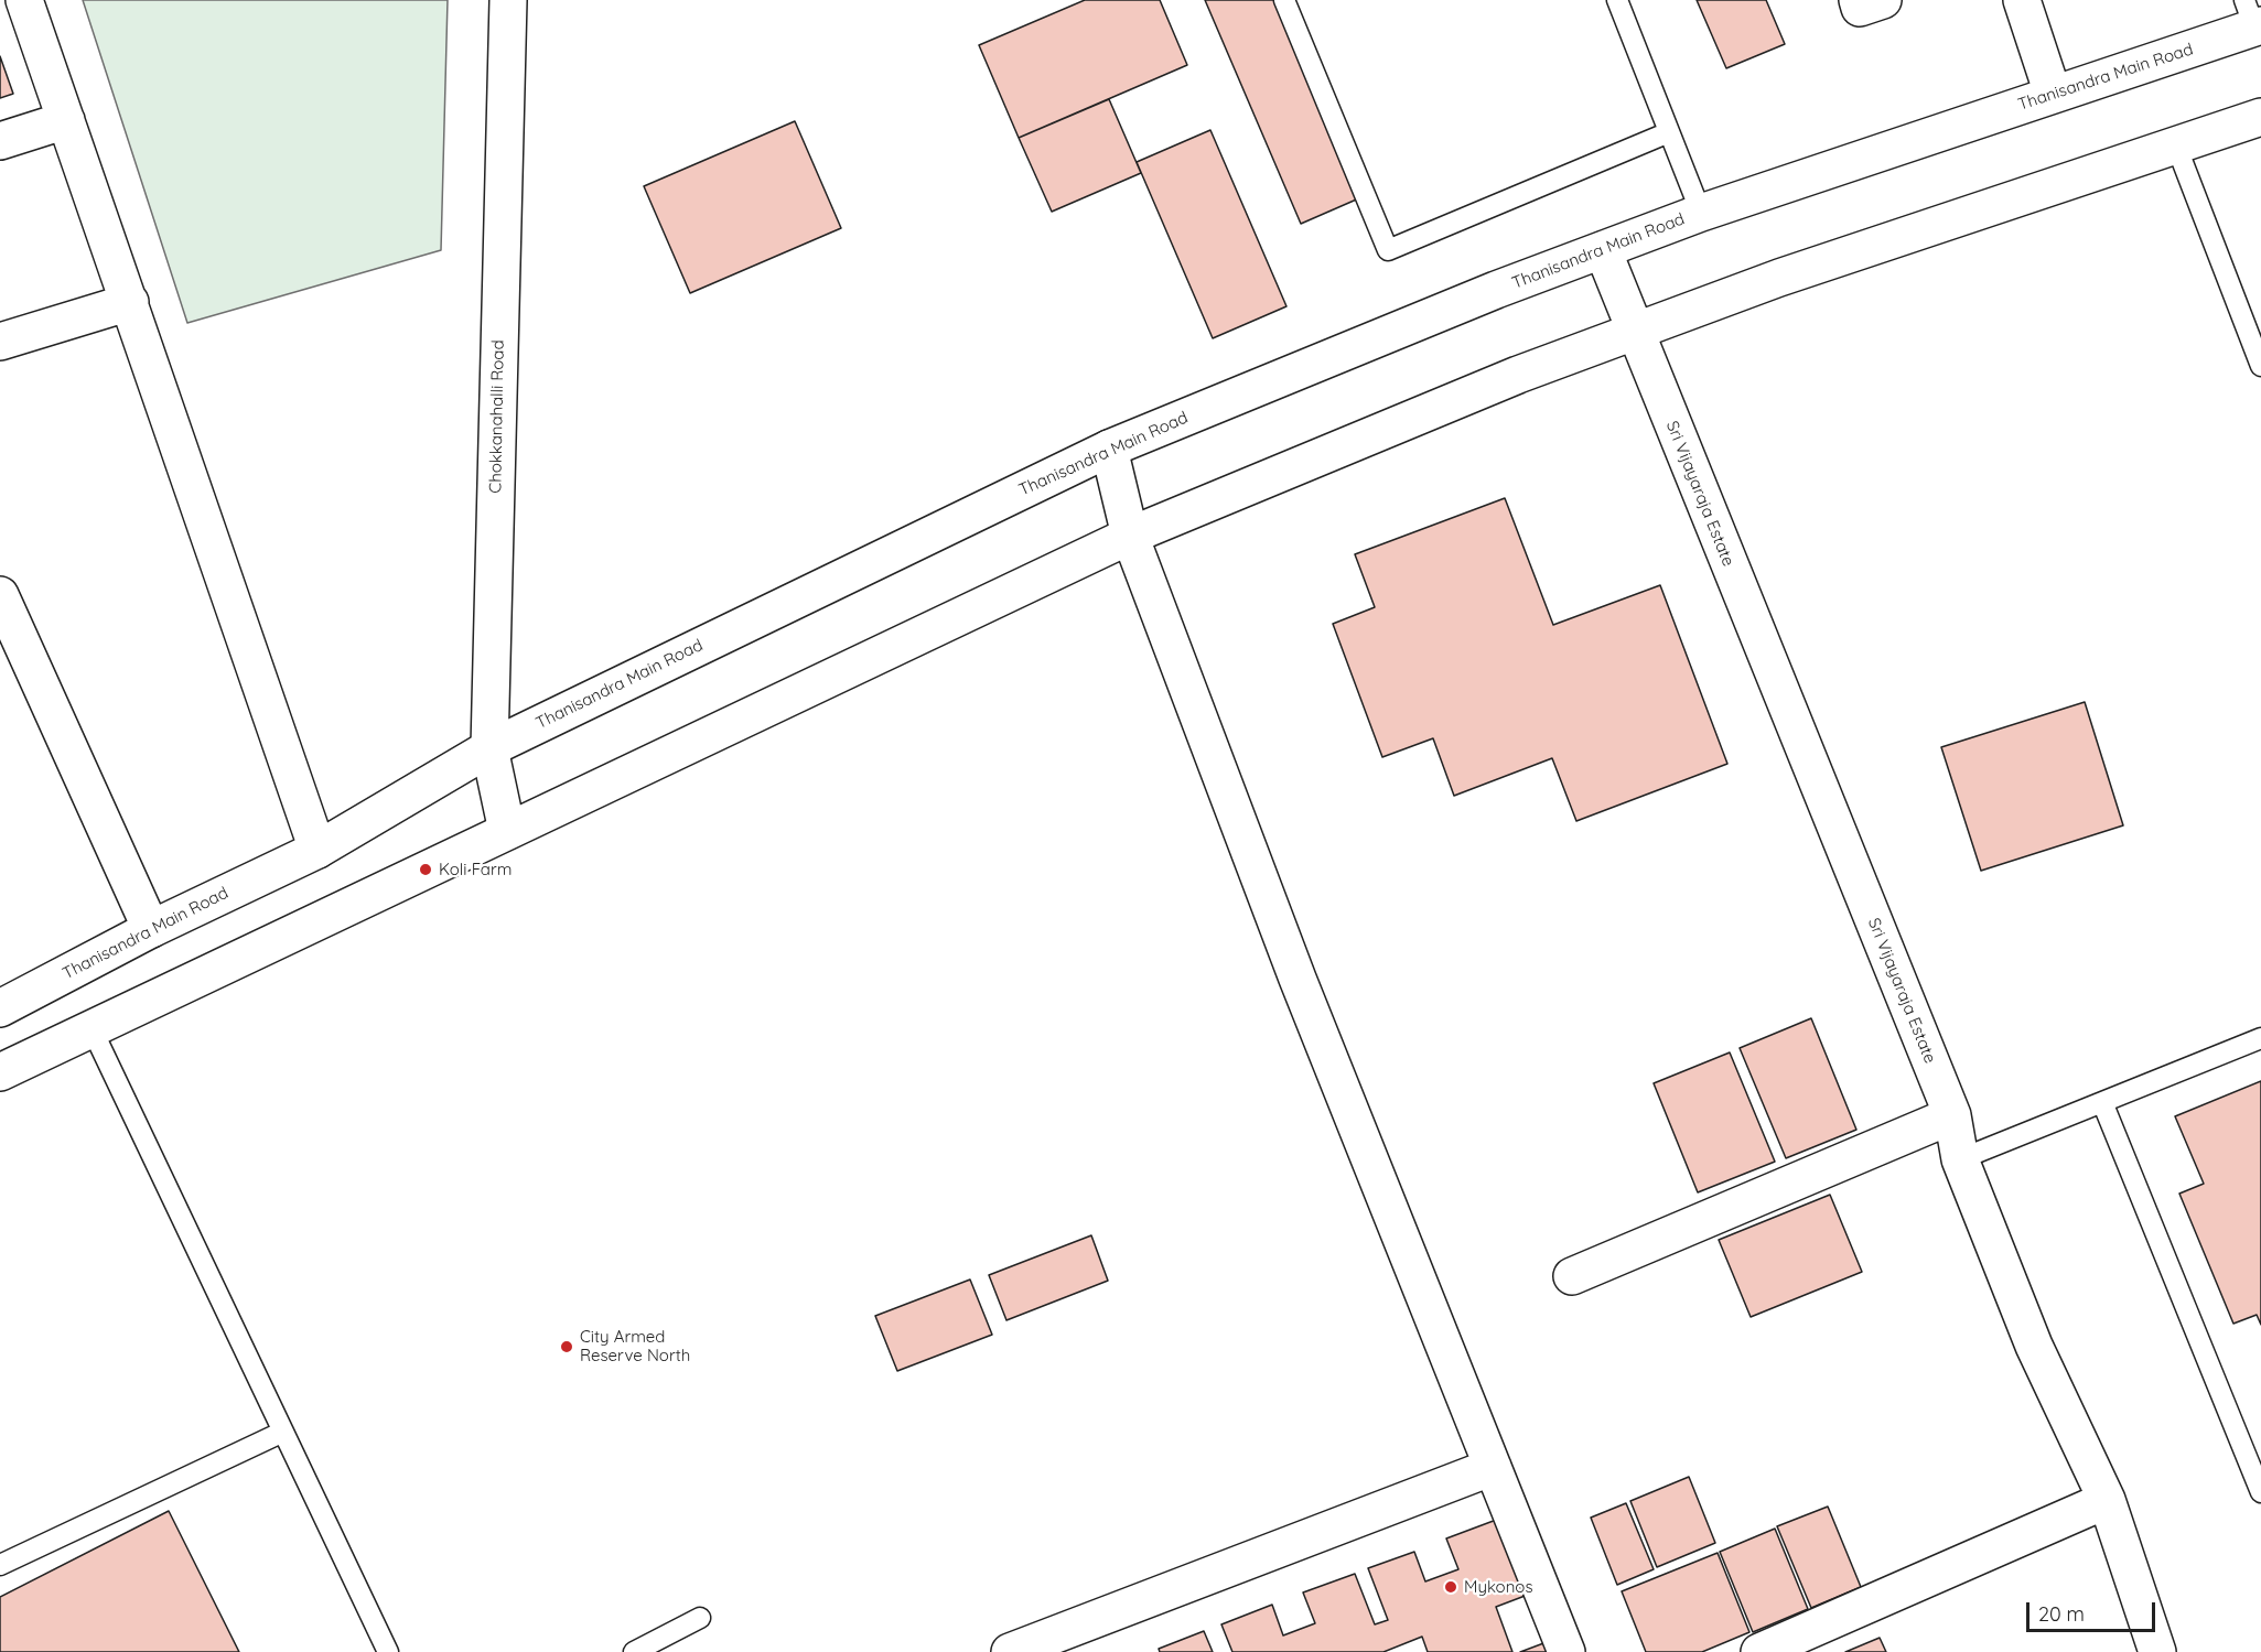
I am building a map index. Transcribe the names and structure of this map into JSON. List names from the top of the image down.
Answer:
{
  "streets": {
    "street": ["Thanisandra Main Road", "Chokkanahalli Road", "Sri Vijayaraja Estate"]
  },
  "crossings": [
    ["Thanisandra Main Road", "Chokkanahalli Road"],
    ["Thanisandra Main Road", "Sri Vijayaraja Estate"]
  ],
  "places": ["Koli Farm", "City Armed Reserve North", "Mykonos"],
  "scale_bar": "20 m"
}
